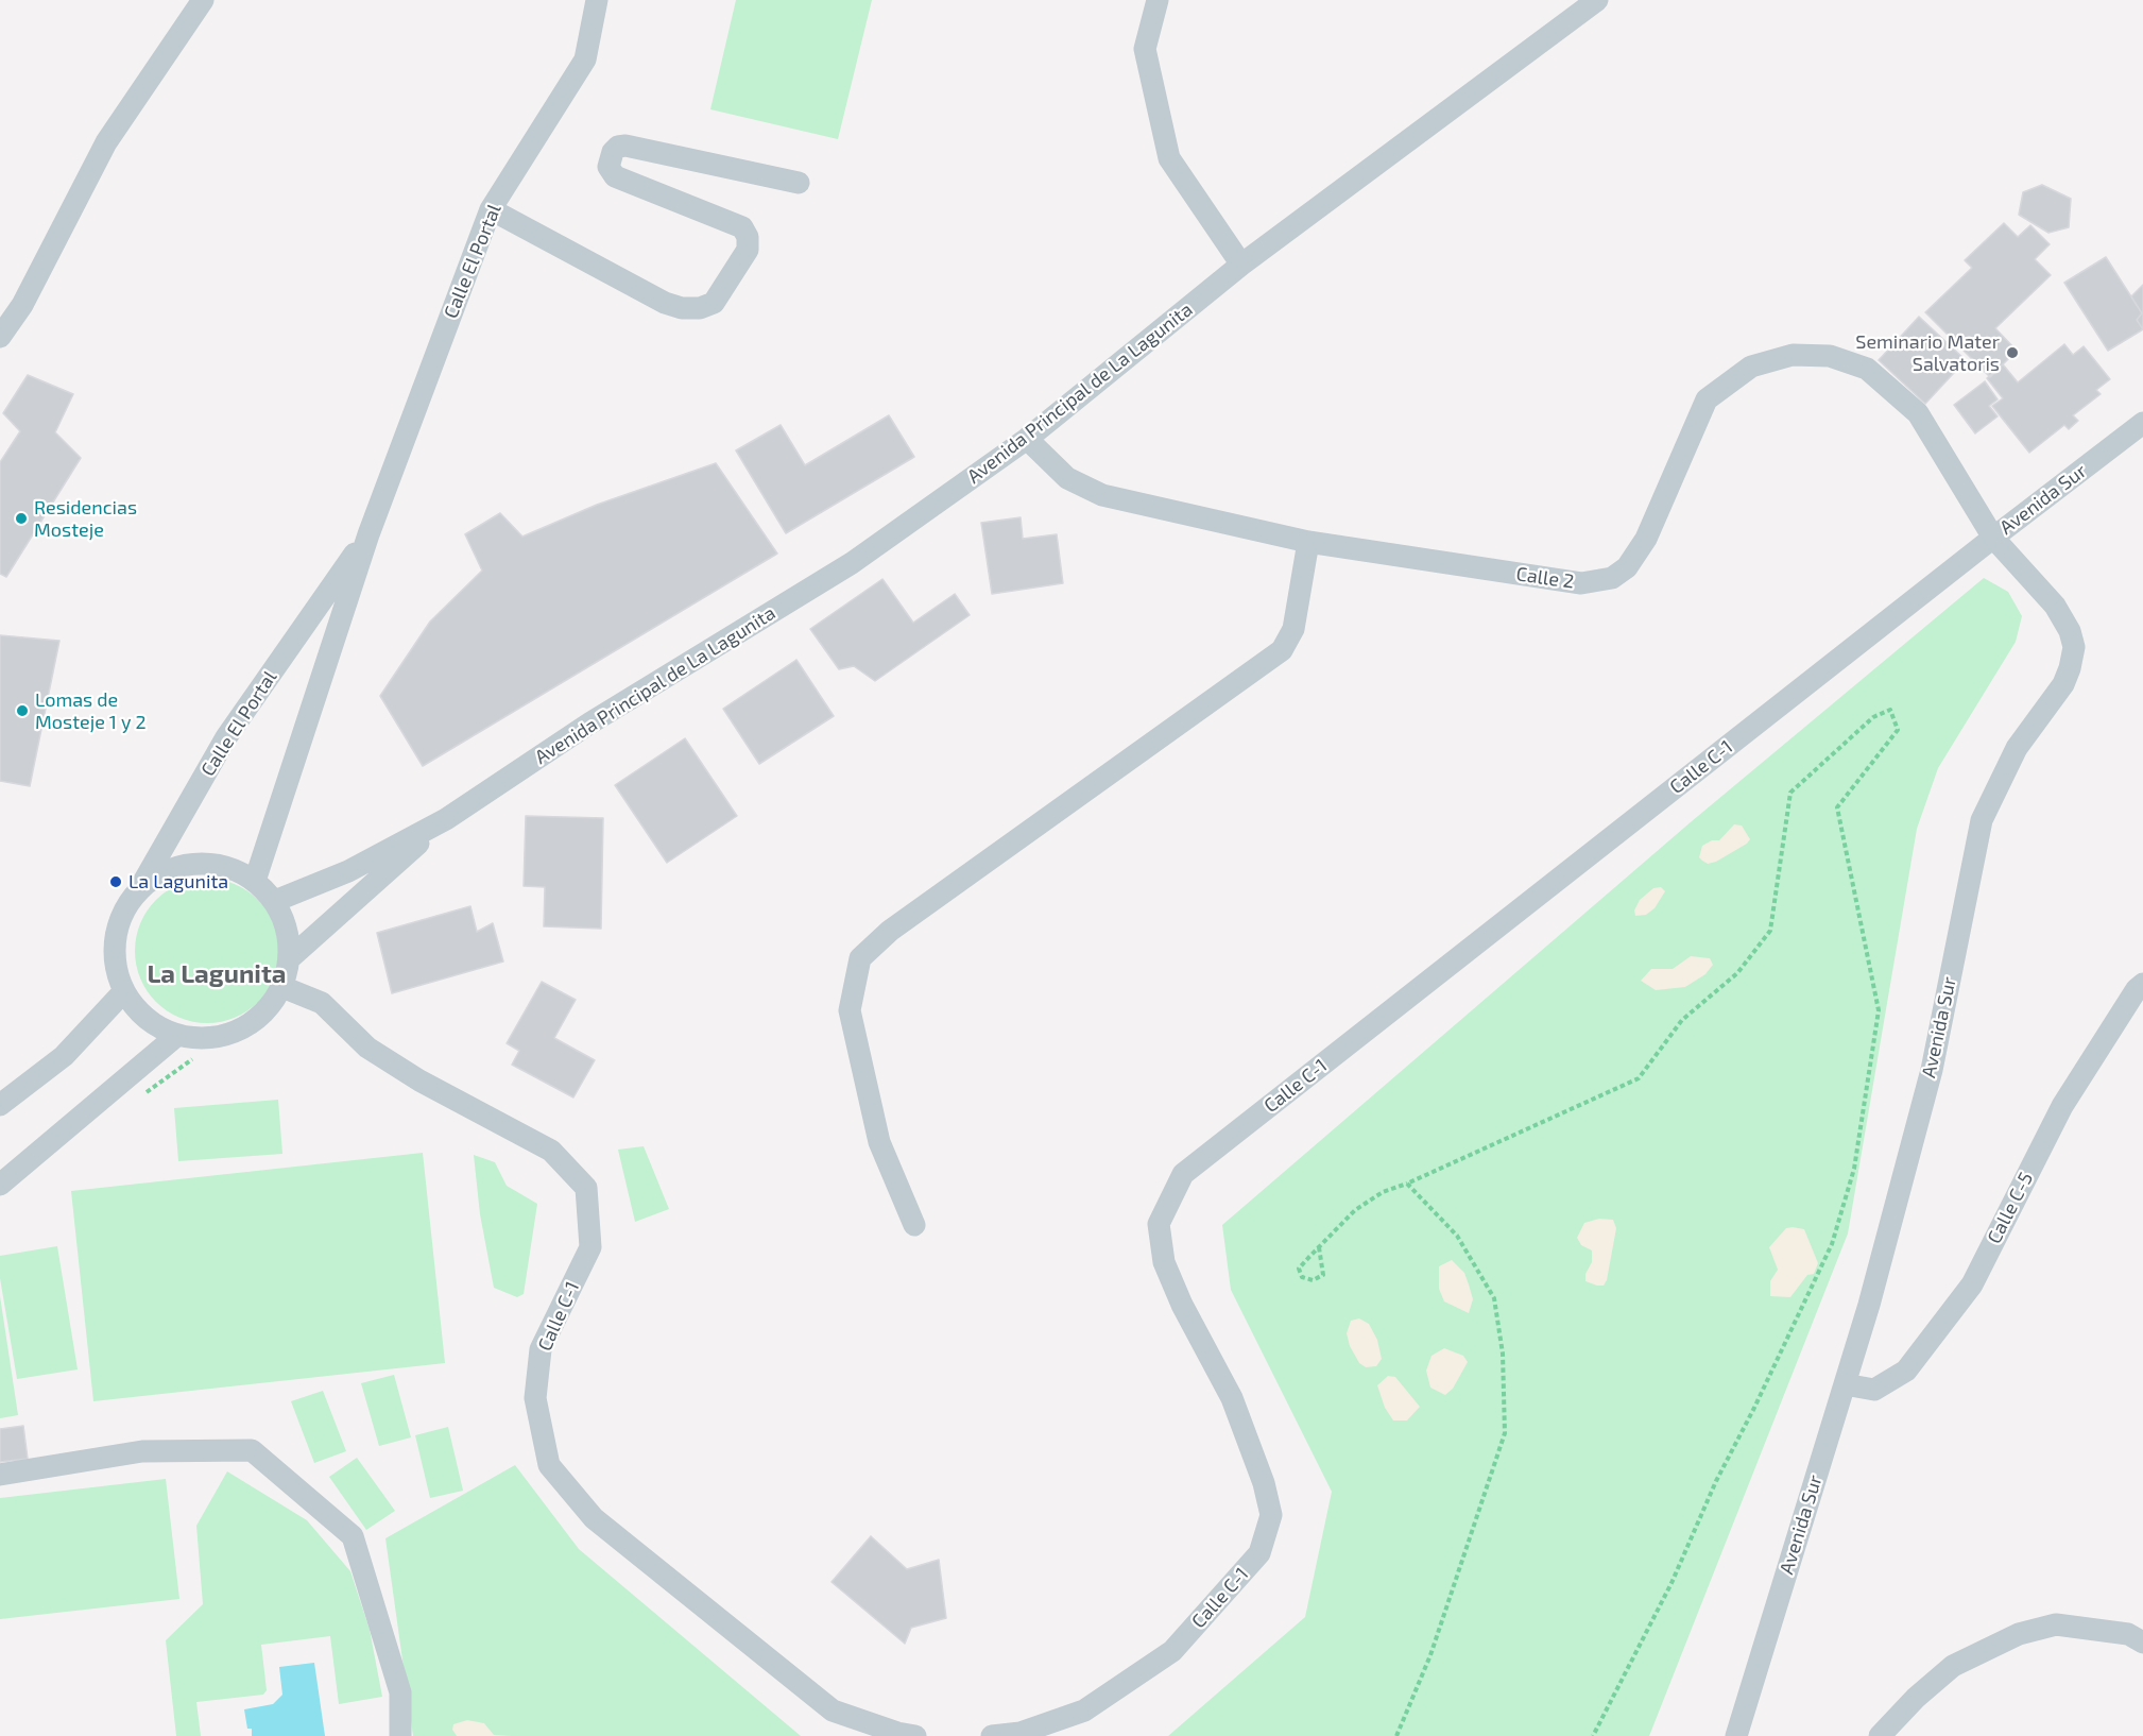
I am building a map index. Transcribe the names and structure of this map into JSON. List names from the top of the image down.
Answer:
{
  "streets": {
    "street": [
      "Calle El Portal",
      "Avenida Principal de La Lagunita",
      "Avenida Sur",
      "Calle 2",
      "Calle C-1",
      "Calle C-5"
    ]
  },
  "crossings": [
    ["Calle El Portal", "Avenida Principal de La Lagunita"],
    ["Calle El Portal", "Calle C-1"],
    ["Avenida Principal de La Lagunita", "Calle 2"],
    ["Avenida Principal de La Lagunita", "Calle C-1"],
    ["Avenida Sur", "Calle 2"],
    ["Avenida Sur", "Calle C-1"],
    ["Avenida Sur", "Calle C-5"],
    ["Calle 2", "Calle C-1"]
  ],
  "districts": ["La Lagunita"],
  "places": [
    "Seminario Mater Salvatoris",
    "Residencias Mosteje",
    "Lomas de Mosteje 1 y 2",
    "La Lagunita"
  ]
}
